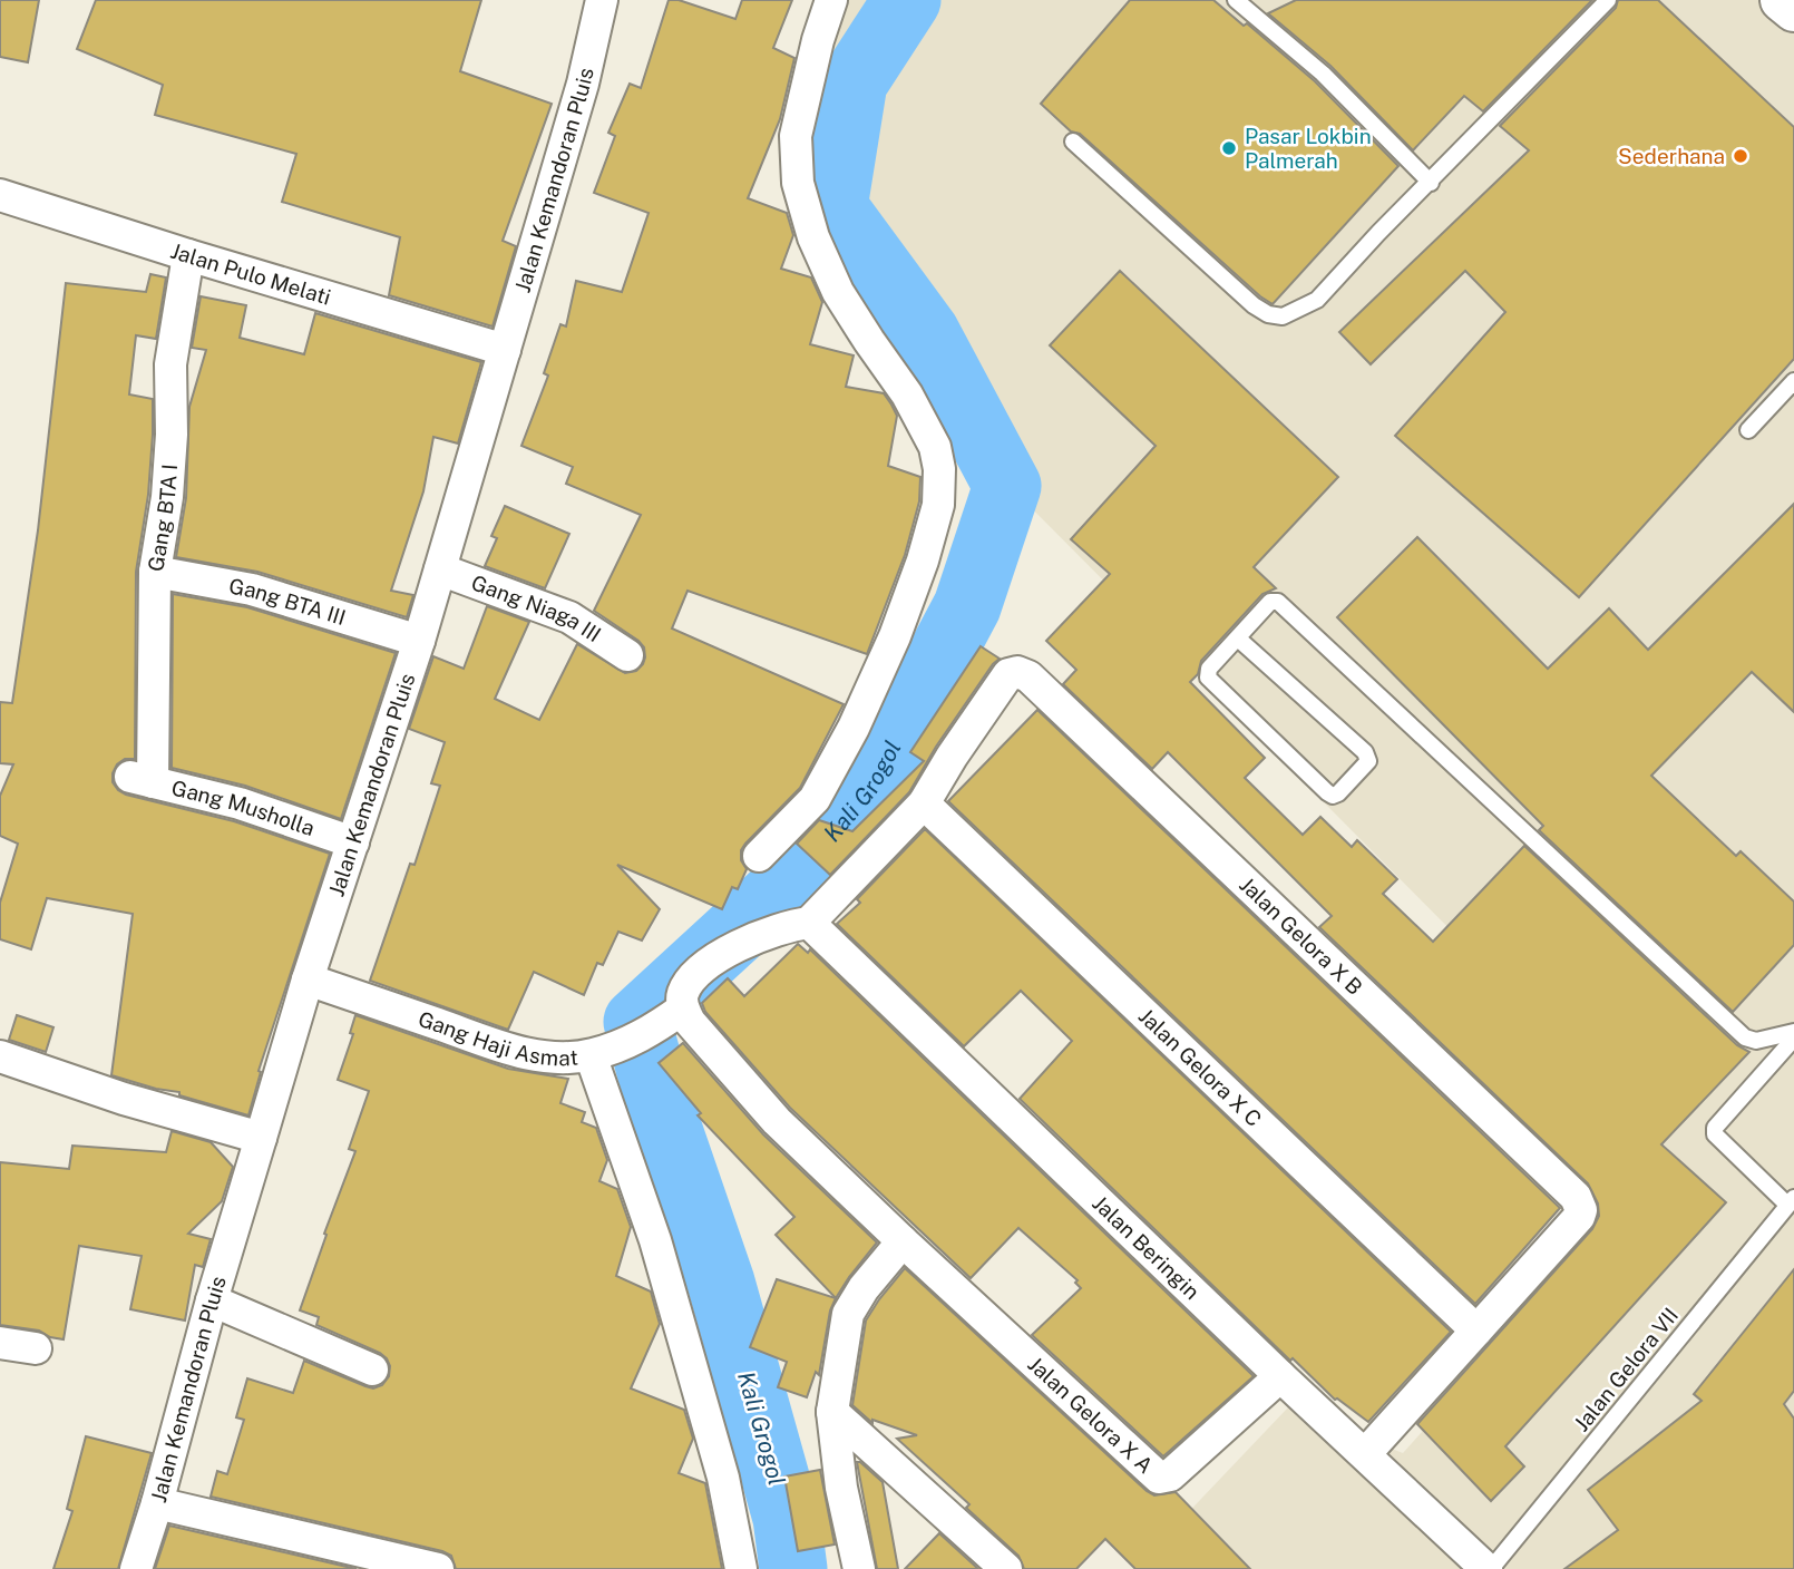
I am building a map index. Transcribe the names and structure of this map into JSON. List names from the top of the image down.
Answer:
{
  "streets": {
    "street": [
      "Jalan Kemandoran Pluis",
      "Jalan Pulo Melati",
      "Gang BTA I",
      "Gang BTA III",
      "Gang Niaga III",
      "Gang Musholla",
      "Jalan Gelora X B",
      "Gang Haji Asmat",
      "Jalan Gelora X C",
      "Jalan Beringin",
      "Jalan Gelora X A"
    ],
    "lane": ["Jalan Gelora VII"]
  },
  "crossings": [
    ["Jalan Kemandoran Pluis", "Jalan Pulo Melati"],
    ["Jalan Kemandoran Pluis", "Gang BTA III"],
    ["Jalan Kemandoran Pluis", "Gang Niaga III"],
    ["Jalan Kemandoran Pluis", "Gang Musholla"],
    ["Jalan Kemandoran Pluis", "Gang Haji Asmat"],
    ["Jalan Pulo Melati", "Gang BTA I"],
    ["Gang BTA I", "Gang BTA III"],
    ["Gang BTA I", "Gang Musholla"],
    ["Jalan Gelora X B", "Jalan Gelora X C"],
    ["Jalan Gelora X B", "Jalan Beringin"],
    ["Gang Haji Asmat", "Jalan Gelora X A"],
    ["Jalan Beringin", "Jalan Gelora VII"],
    ["Jalan Beringin", "Jalan Gelora X A"]
  ],
  "water": ["Kali Grogol"],
  "places": ["Pasar Lokbin Palmerah", "Sederhana"]
}
